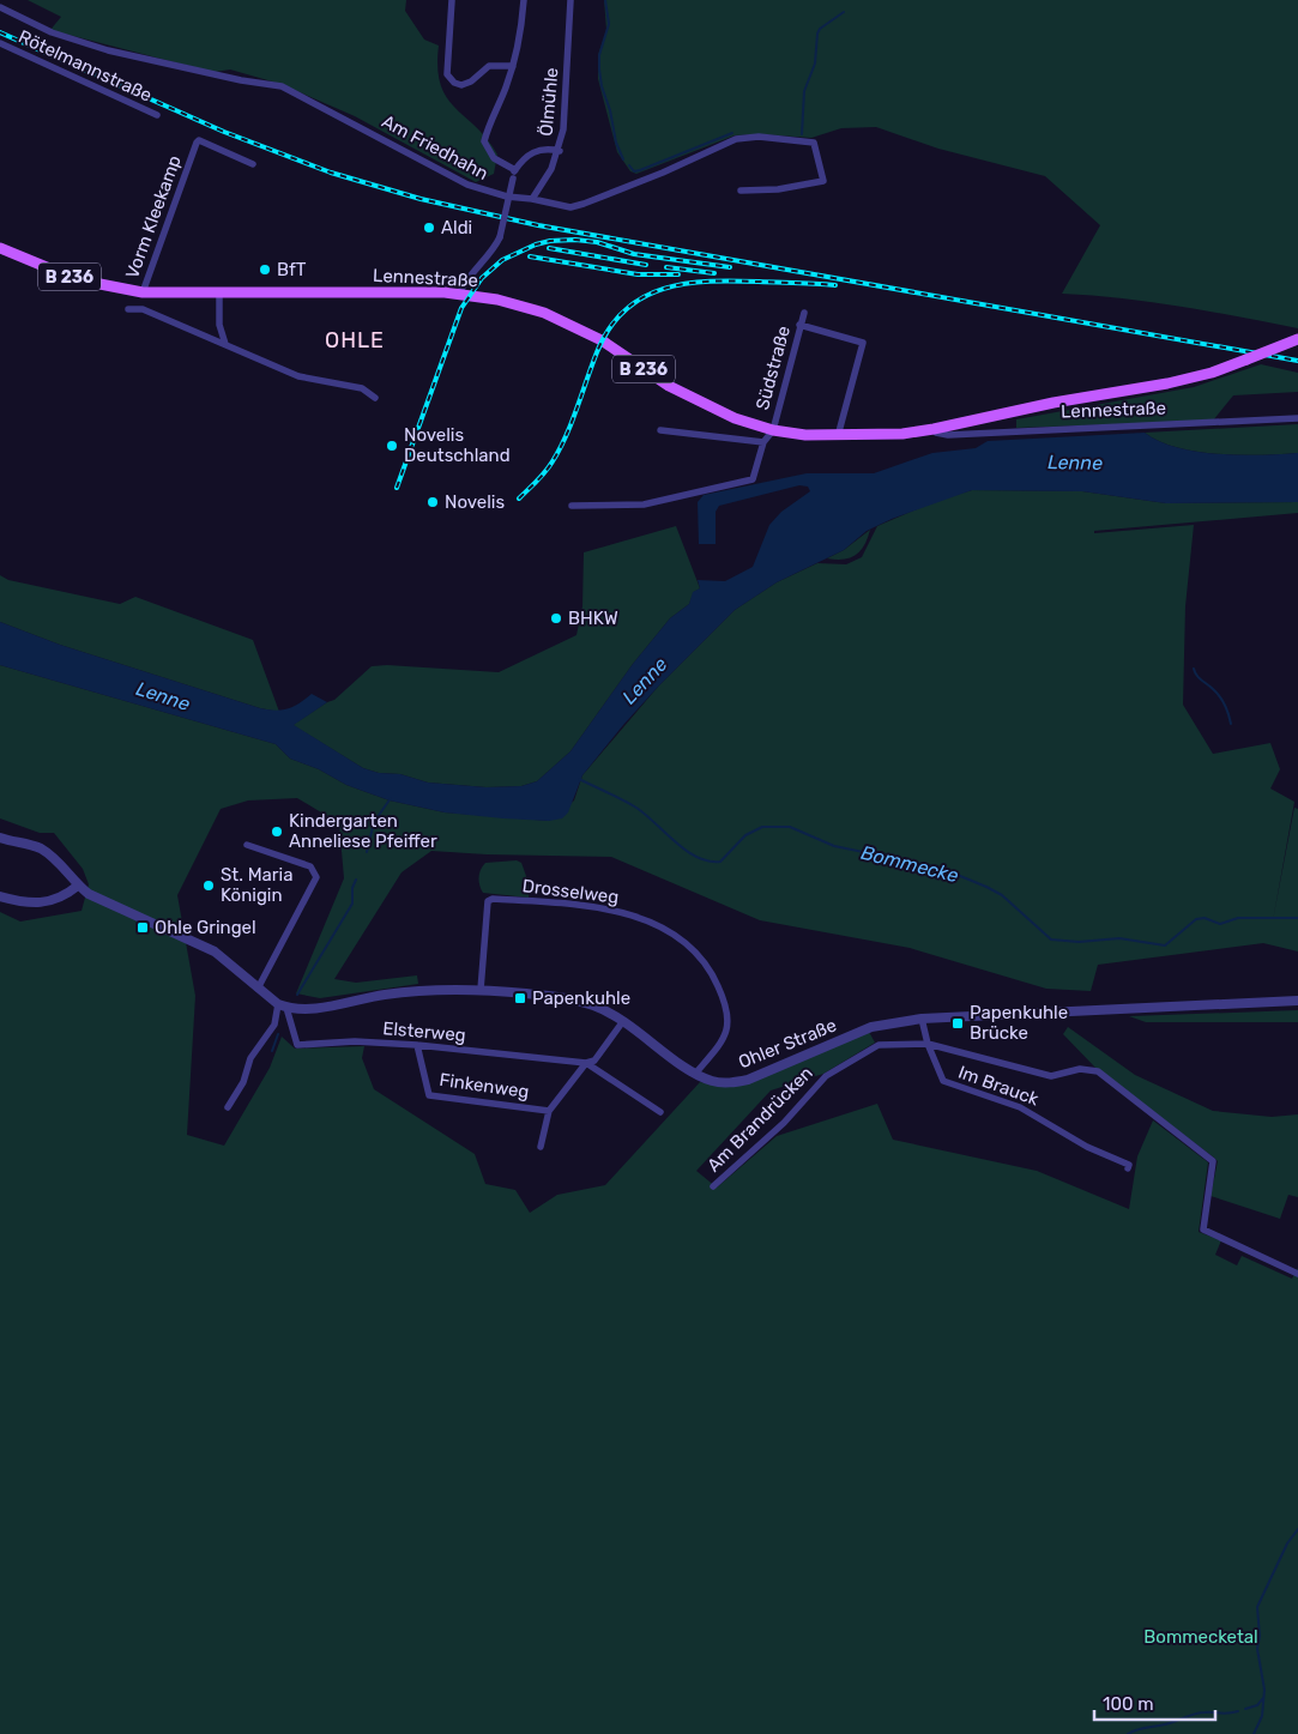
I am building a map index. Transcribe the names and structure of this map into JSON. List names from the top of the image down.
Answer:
{
  "streets": {
    "main road": ["B 236", "Lennestraße"],
    "street": [
      "Rötelmannstraße",
      "Ölmühle",
      "Am Friedhahn",
      "Vorm Kleekamp",
      "Südstraße",
      "Drosselweg",
      "Elsterweg",
      "Ohler Straße",
      "Finkenweg",
      "Im Brauck",
      "Am Brandrücken"
    ]
  },
  "crossings": [
    ["Ölmühle", "Am Friedhahn"],
    ["Vorm Kleekamp", "Lennestraße"],
    ["Lennestraße", "Südstraße"],
    ["Drosselweg", "Ohler Straße"],
    ["Elsterweg", "Ohler Straße"],
    ["Elsterweg", "Finkenweg"],
    ["Ohler Straße", "Im Brauck"],
    ["Im Brauck", "Am Brandrücken"]
  ],
  "districts": ["OHLE"],
  "water": ["Lenne", "Bommecke"],
  "parks": ["Bommecketal"],
  "places": {
    "other": [
      "Aldi",
      "BfT",
      "Novelis Deutschland",
      "Novelis",
      "BHKW",
      "Kindergarten Anneliese Pfeiffer",
      "St. Maria Königin"
    ],
    "transit": ["Ohle Gringel", "Papenkuhle", "Papenkuhle Brücke"]
  },
  "scale_bar": "100 m"
}
